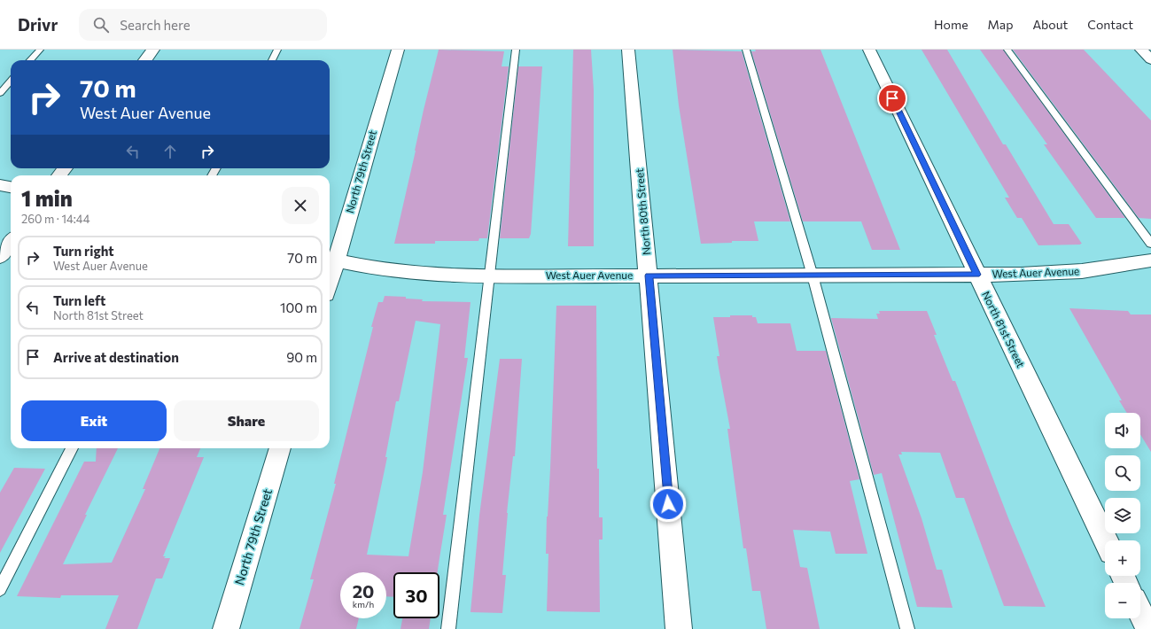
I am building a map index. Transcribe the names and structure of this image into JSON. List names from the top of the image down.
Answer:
{
  "streets": {
    "street": [
      "North 79th Street",
      "North 80th Street",
      "West Auer Avenue",
      "North 81st Street"
    ]
  },
  "crossings": [
    ["North 79th Street", "West Auer Avenue"],
    ["North 80th Street", "West Auer Avenue"],
    ["West Auer Avenue", "North 81st Street"]
  ],
  "page": {
    "header": "Drivr",
    "search": "Search here",
    "nav": [
      "Home",
      "Map",
      "About",
      "Contact"
    ],
    "turn": ["70 m", "West Auer Avenue"],
    "heading": ["1 min", "260 m · 14:44"],
    "list": [
      {
        "name": "Turn right",
        "note": "West Auer Avenue",
        "value": "70 m"
      },
      {
        "name": "Turn left",
        "note": "North 81st Street",
        "value": "100 m"
      },
      {
        "name": "Arrive at destination",
        "value": "90 m"
      }
    ],
    "buttons": ["Exit", "Share"],
    "map_buttons": ["+", "−"],
    "speed": "20 km/h",
    "limit": "30"
  }
}
